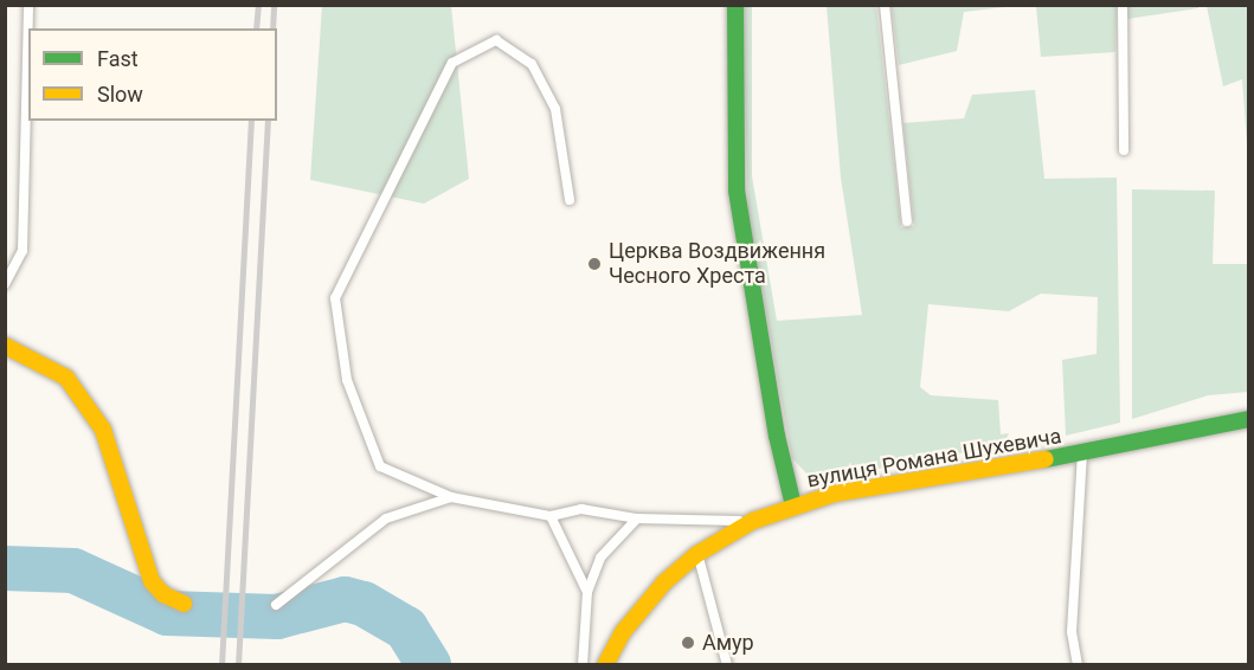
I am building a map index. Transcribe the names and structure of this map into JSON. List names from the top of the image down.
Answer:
{
  "streets": {
    "street": ["вулиця Романа Шухевича"]
  },
  "places": ["Церква Воздвиження Чесного Хреста", "Амур"],
  "legend": ["Fast", "Slow"]
}
